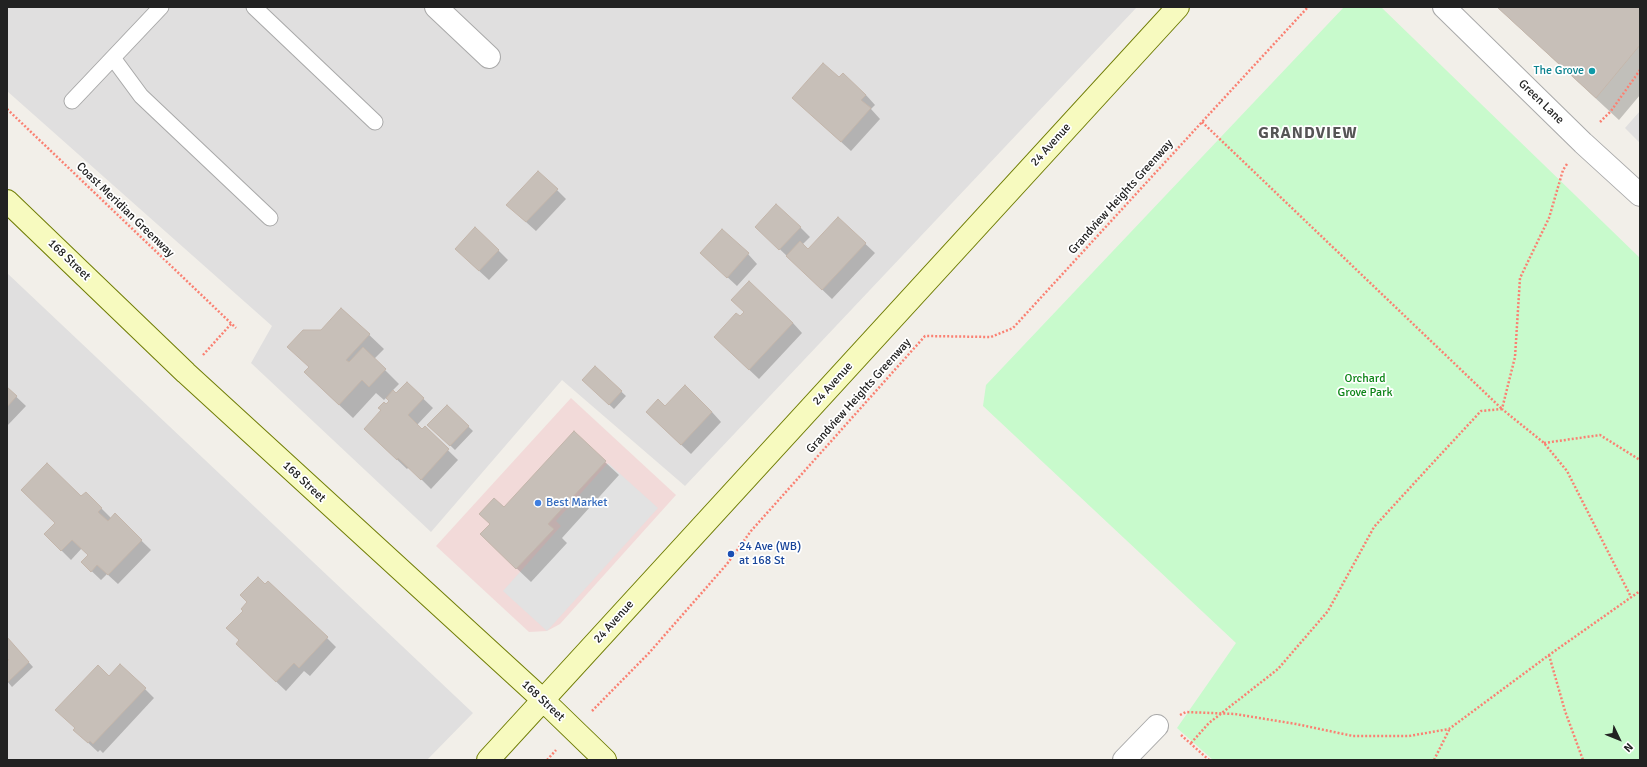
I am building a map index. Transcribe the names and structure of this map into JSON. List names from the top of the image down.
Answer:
{
  "streets": {
    "main road": ["24 Avenue", "168 Street"],
    "street": ["Green Lane"],
    "path": ["Grandview Heights Greenway", "Coast Meridian Greenway"]
  },
  "crossings": [
    ["24 Avenue", "168 Street"]
  ],
  "districts": ["GRANDVIEW"],
  "parks": ["Orchard Grove Park"],
  "places": ["The Grove", "Best Market", "24 Ave (WB) at 168 St"],
  "north": "bottom right"
}
